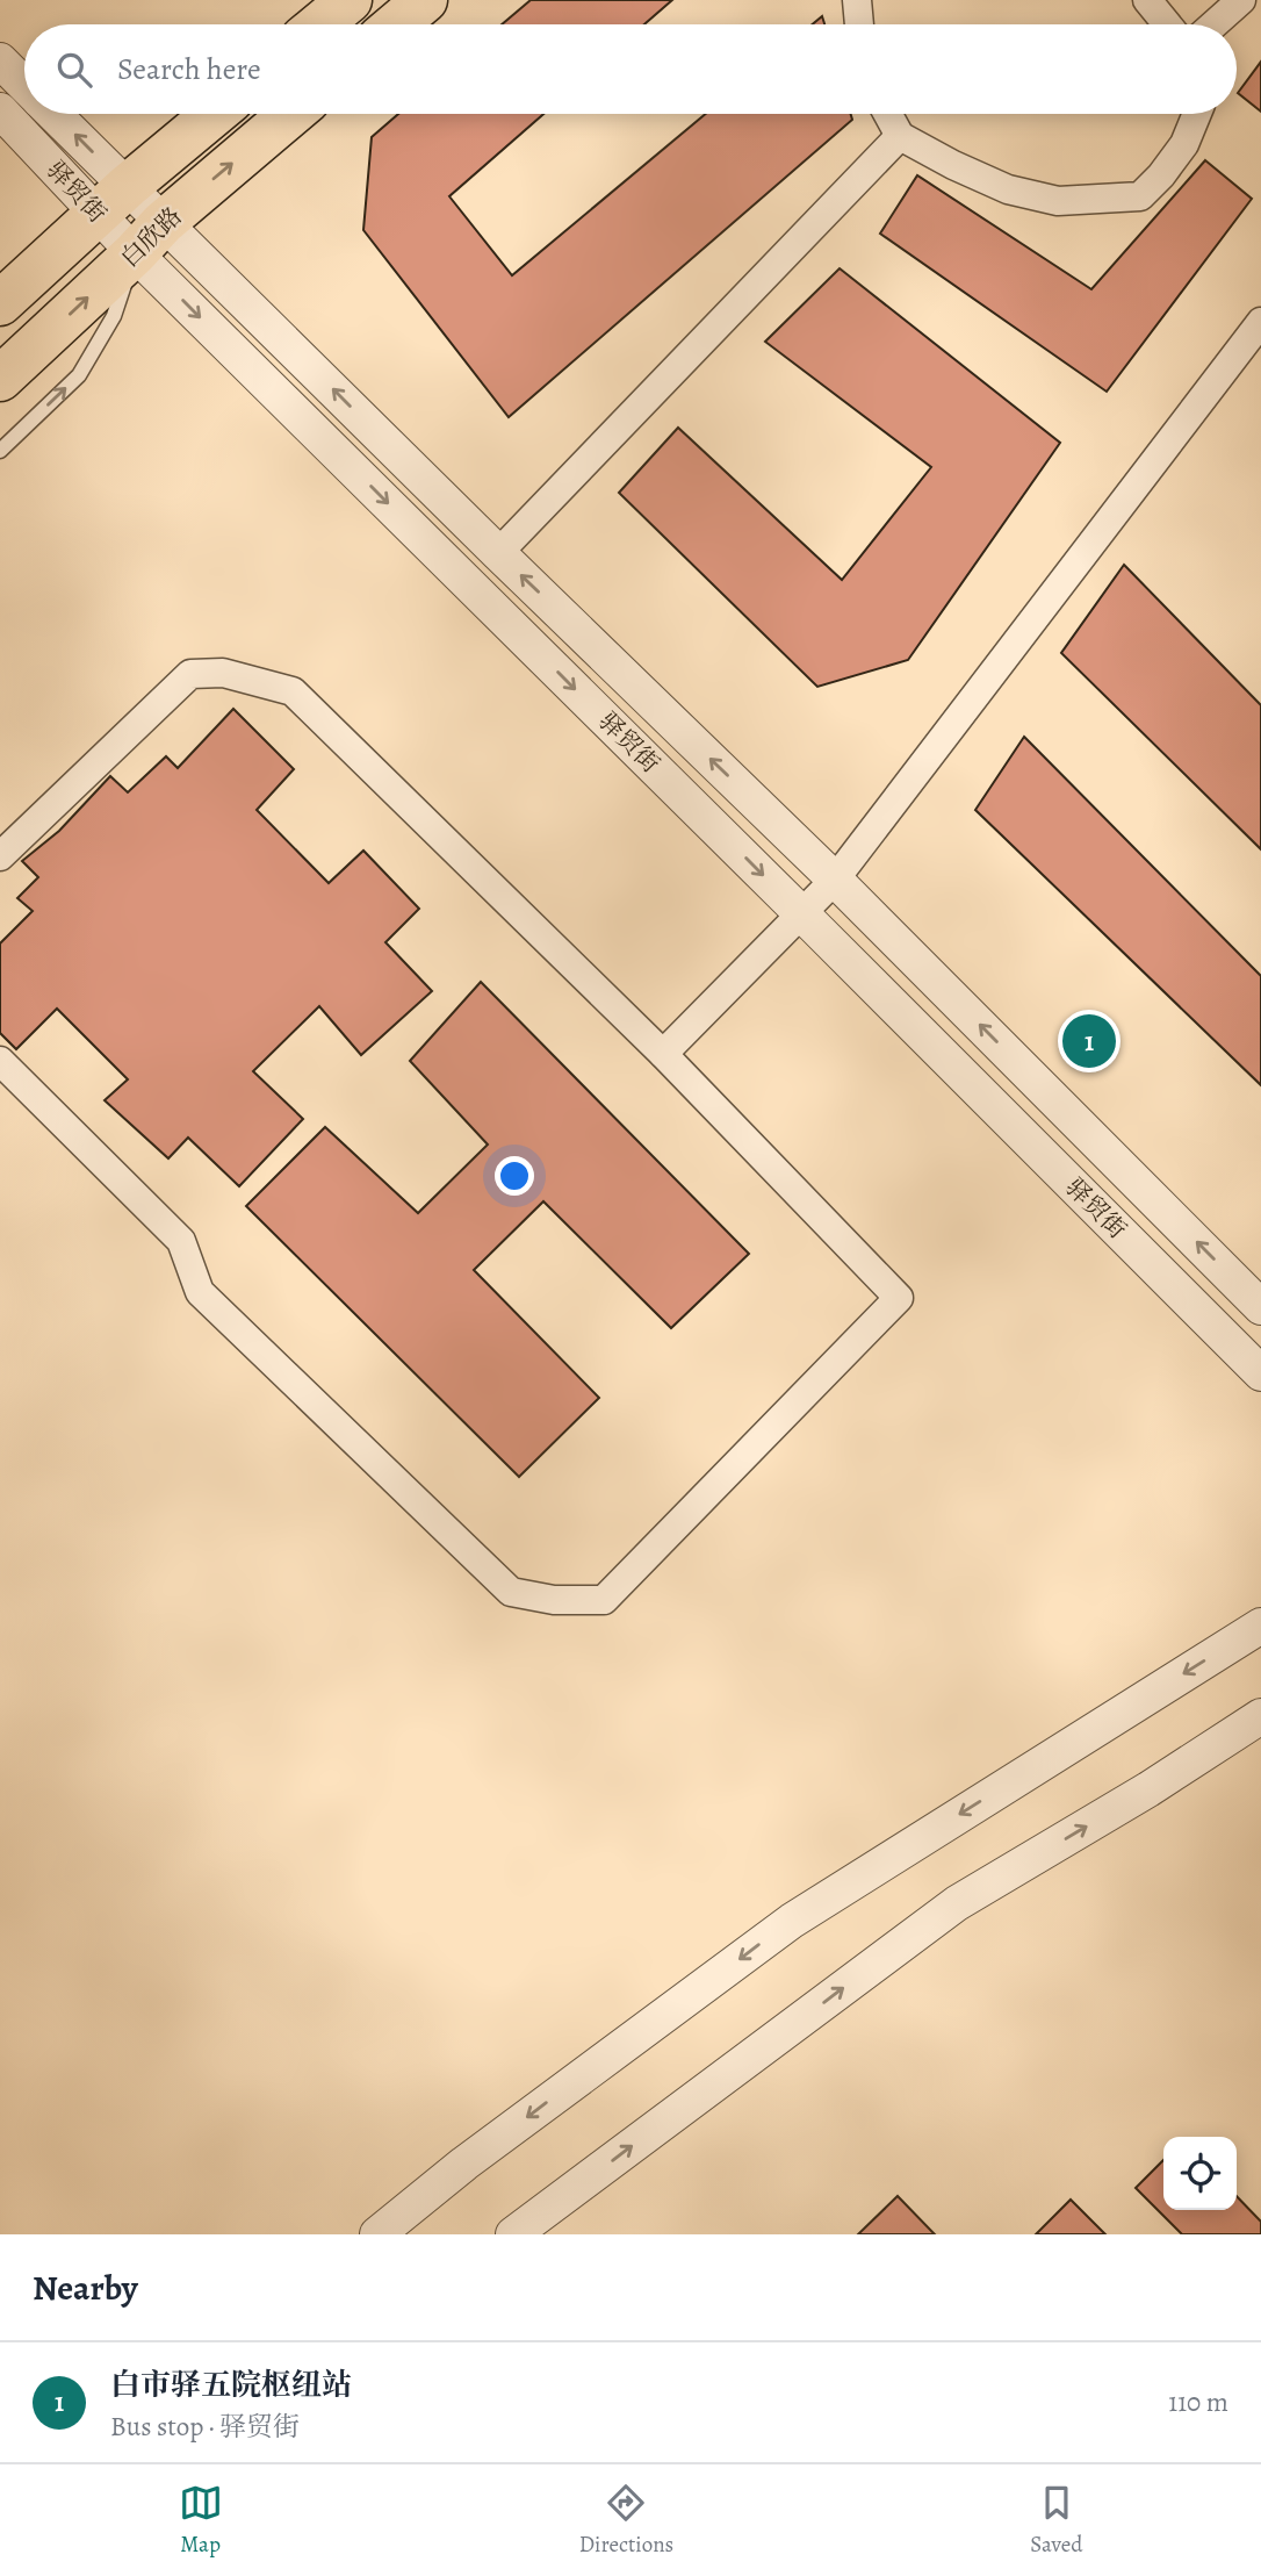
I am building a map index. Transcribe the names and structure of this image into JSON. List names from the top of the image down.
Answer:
{
  "streets": {
    "main road": ["白欣路"],
    "street": ["驿贸街"]
  },
  "crossings": [
    ["驿贸街", "白欣路"]
  ],
  "page": {
    "search": "Search here",
    "pins": "1",
    "heading": "Nearby",
    "list": [
      {
        "mark": "1",
        "name": "白市驿五院枢纽站",
        "note": "Bus stop · 驿贸街",
        "value": "110 m"
      }
    ],
    "nav": ["Map", "Directions", "Saved"]
  }
}
